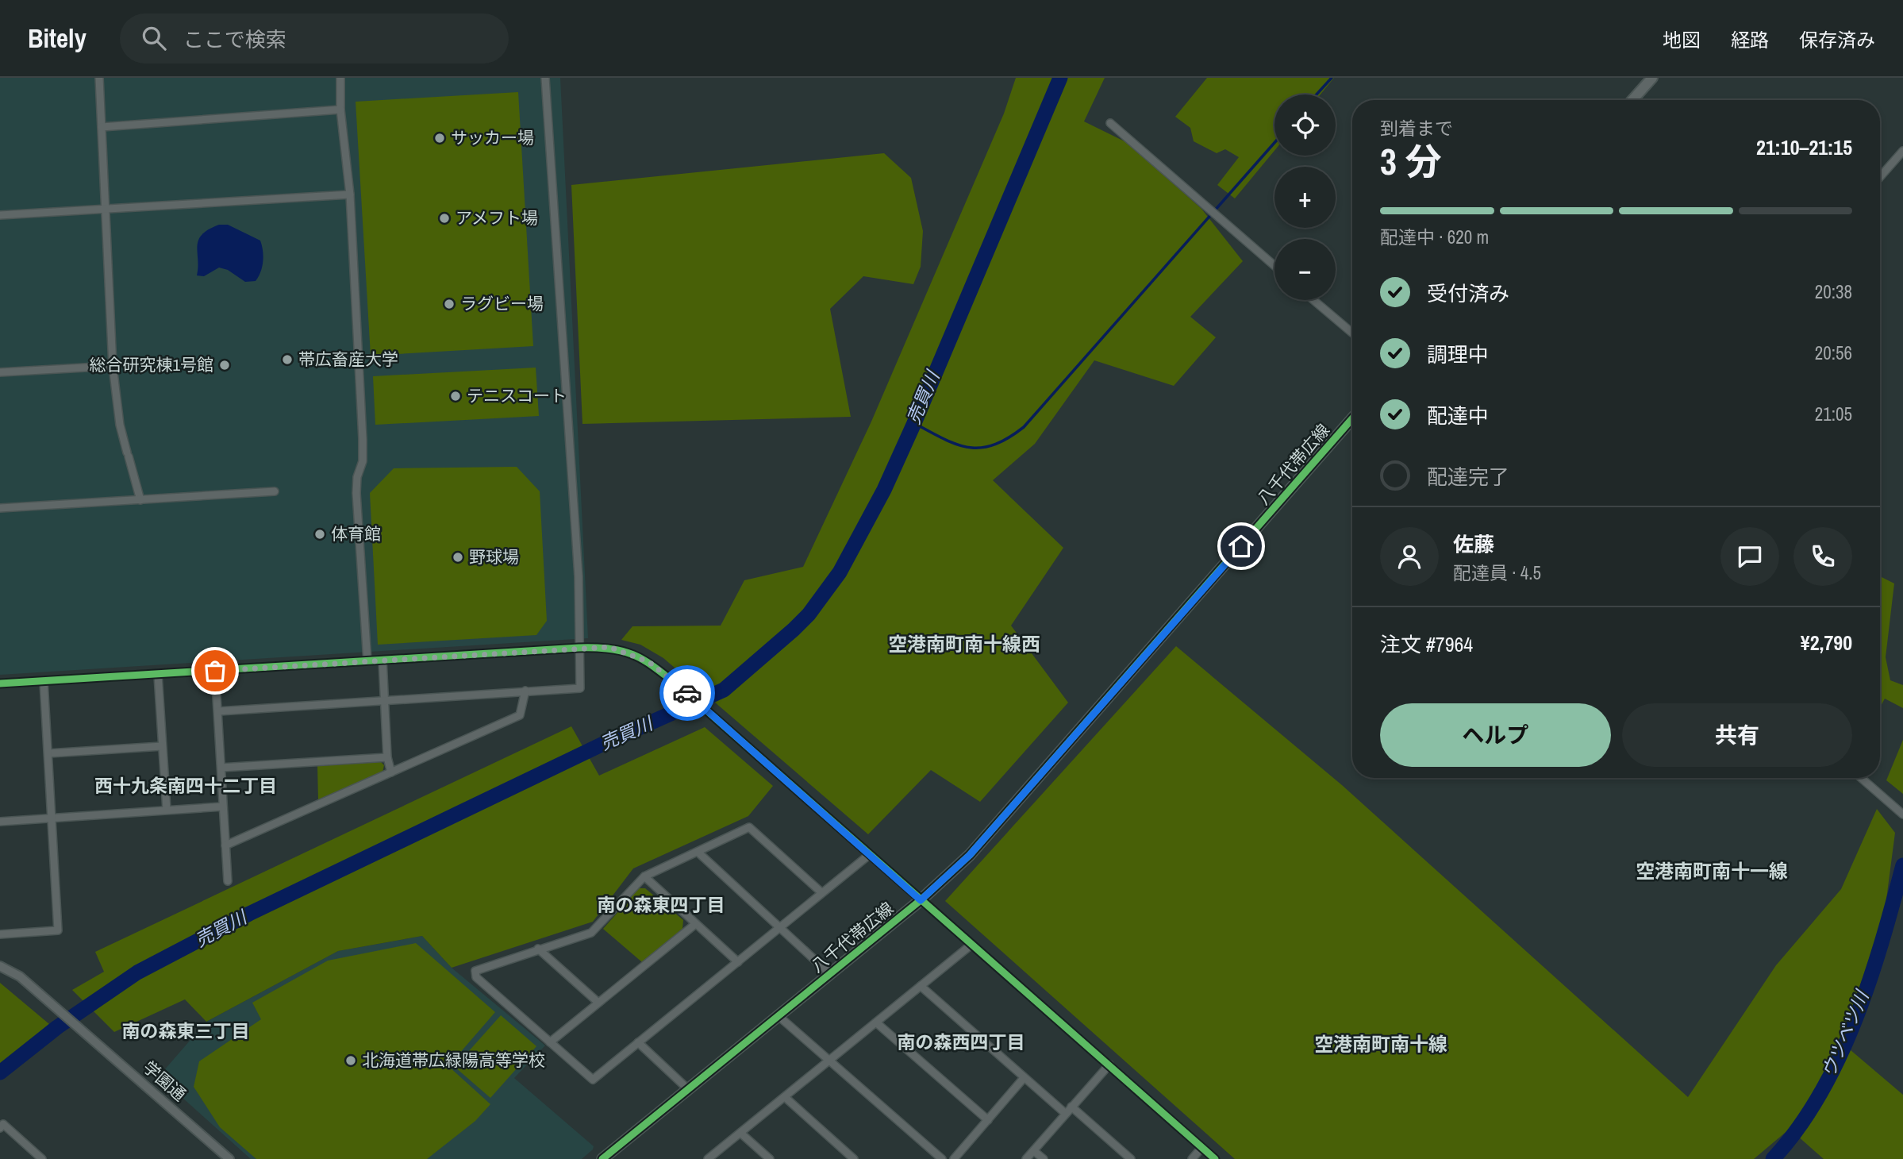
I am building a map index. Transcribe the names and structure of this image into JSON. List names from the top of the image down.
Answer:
{
  "streets": {
    "main road": ["八千代帯広線"],
    "street": ["学園通"]
  },
  "districts": [
    "空港南町南十線西",
    "西十九条南四十二丁目",
    "空港南町南十一線",
    "南の森東四丁目",
    "南の森東三丁目",
    "南の森西四丁目",
    "空港南町南十線"
  ],
  "water": ["売買川", "ウツベツ川"],
  "places": [
    "サッカー場",
    "アメフト場",
    "ラグビー場",
    "帯広畜産大学",
    "総合研究棟1号館",
    "テニスコート",
    "体育館",
    "野球場",
    "北海道帯広緑陽高等学校"
  ],
  "page": {
    "header": "Bitely",
    "search": "ここで検索",
    "nav": ["地図", "経路", "保存済み"],
    "map_buttons": ["+", "−"],
    "heading": ["3 分", "到着まで", "21:10–21:15"],
    "panel": [
      "佐藤",
      "配達員 · 4.5",
      "注文 #7964",
      "¥2,790"
    ],
    "bar": "配達中 · 620 m",
    "list": [
      ["受付済み", "20:38"],
      ["調理中", "20:56"],
      ["配達中", "21:05"],
      "配達完了"
    ],
    "buttons": ["ヘルプ", "共有"]
  }
}
